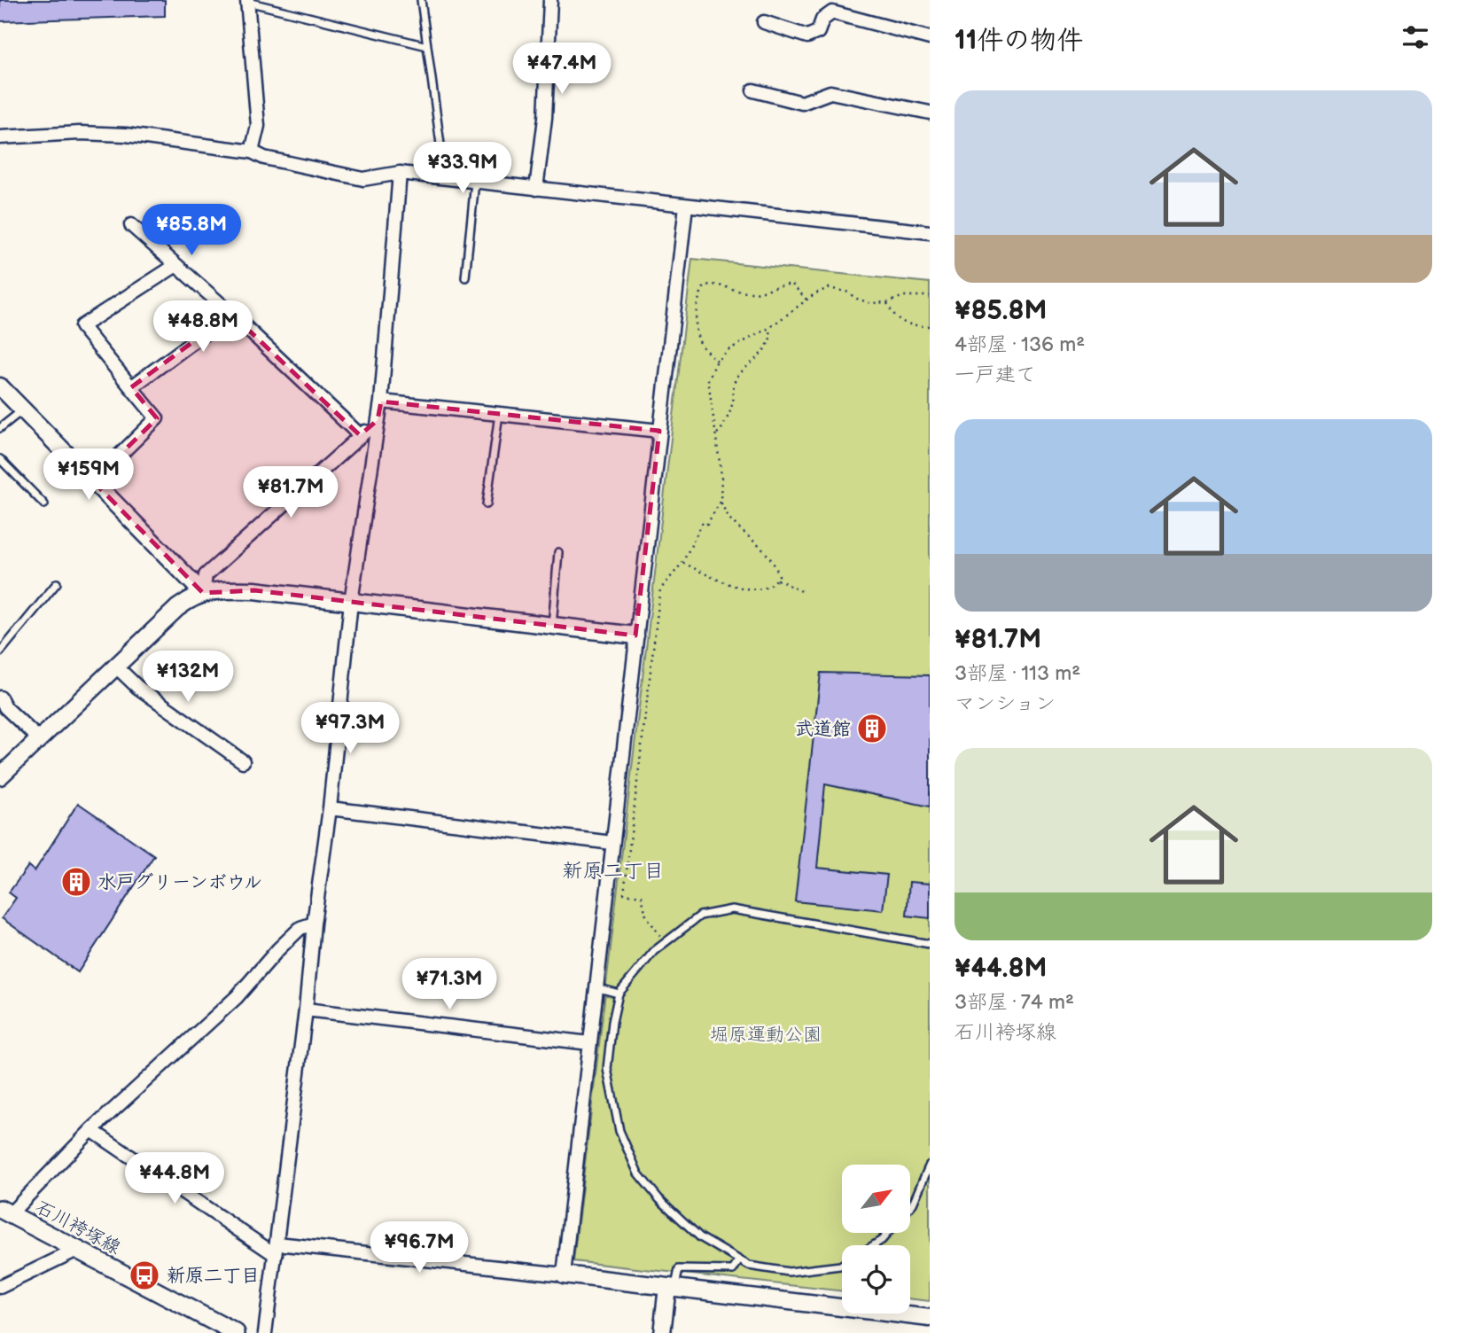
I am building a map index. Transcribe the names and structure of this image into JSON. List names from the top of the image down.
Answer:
{
  "streets": {
    "main road": ["石川袴塚線"]
  },
  "districts": ["新原二丁目"],
  "parks": ["堀原運動公園"],
  "places": {
    "building": ["武道館", "水戸グリーンボウル"],
    "bus stop": ["新原二丁目"]
  },
  "north": "top right",
  "page": {
    "heading": "11件の物件",
    "price": [
      "¥47.4M",
      "¥33.9M",
      "¥85.8M",
      "¥48.8M",
      "¥159M",
      "¥81.7M",
      "¥132M",
      "¥97.3M",
      "¥71.3M",
      "¥44.8M",
      "¥96.7M"
    ],
    "list": [
      {
        "name": "¥85.8M",
        "note": "4部屋 · 136 m² · 一戸建て"
      },
      {
        "name": "¥81.7M",
        "note": "3部屋 · 113 m² · マンション"
      },
      {
        "name": "¥44.8M",
        "note": "3部屋 · 74 m² · 石川袴塚線"
      }
    ]
  }
}
